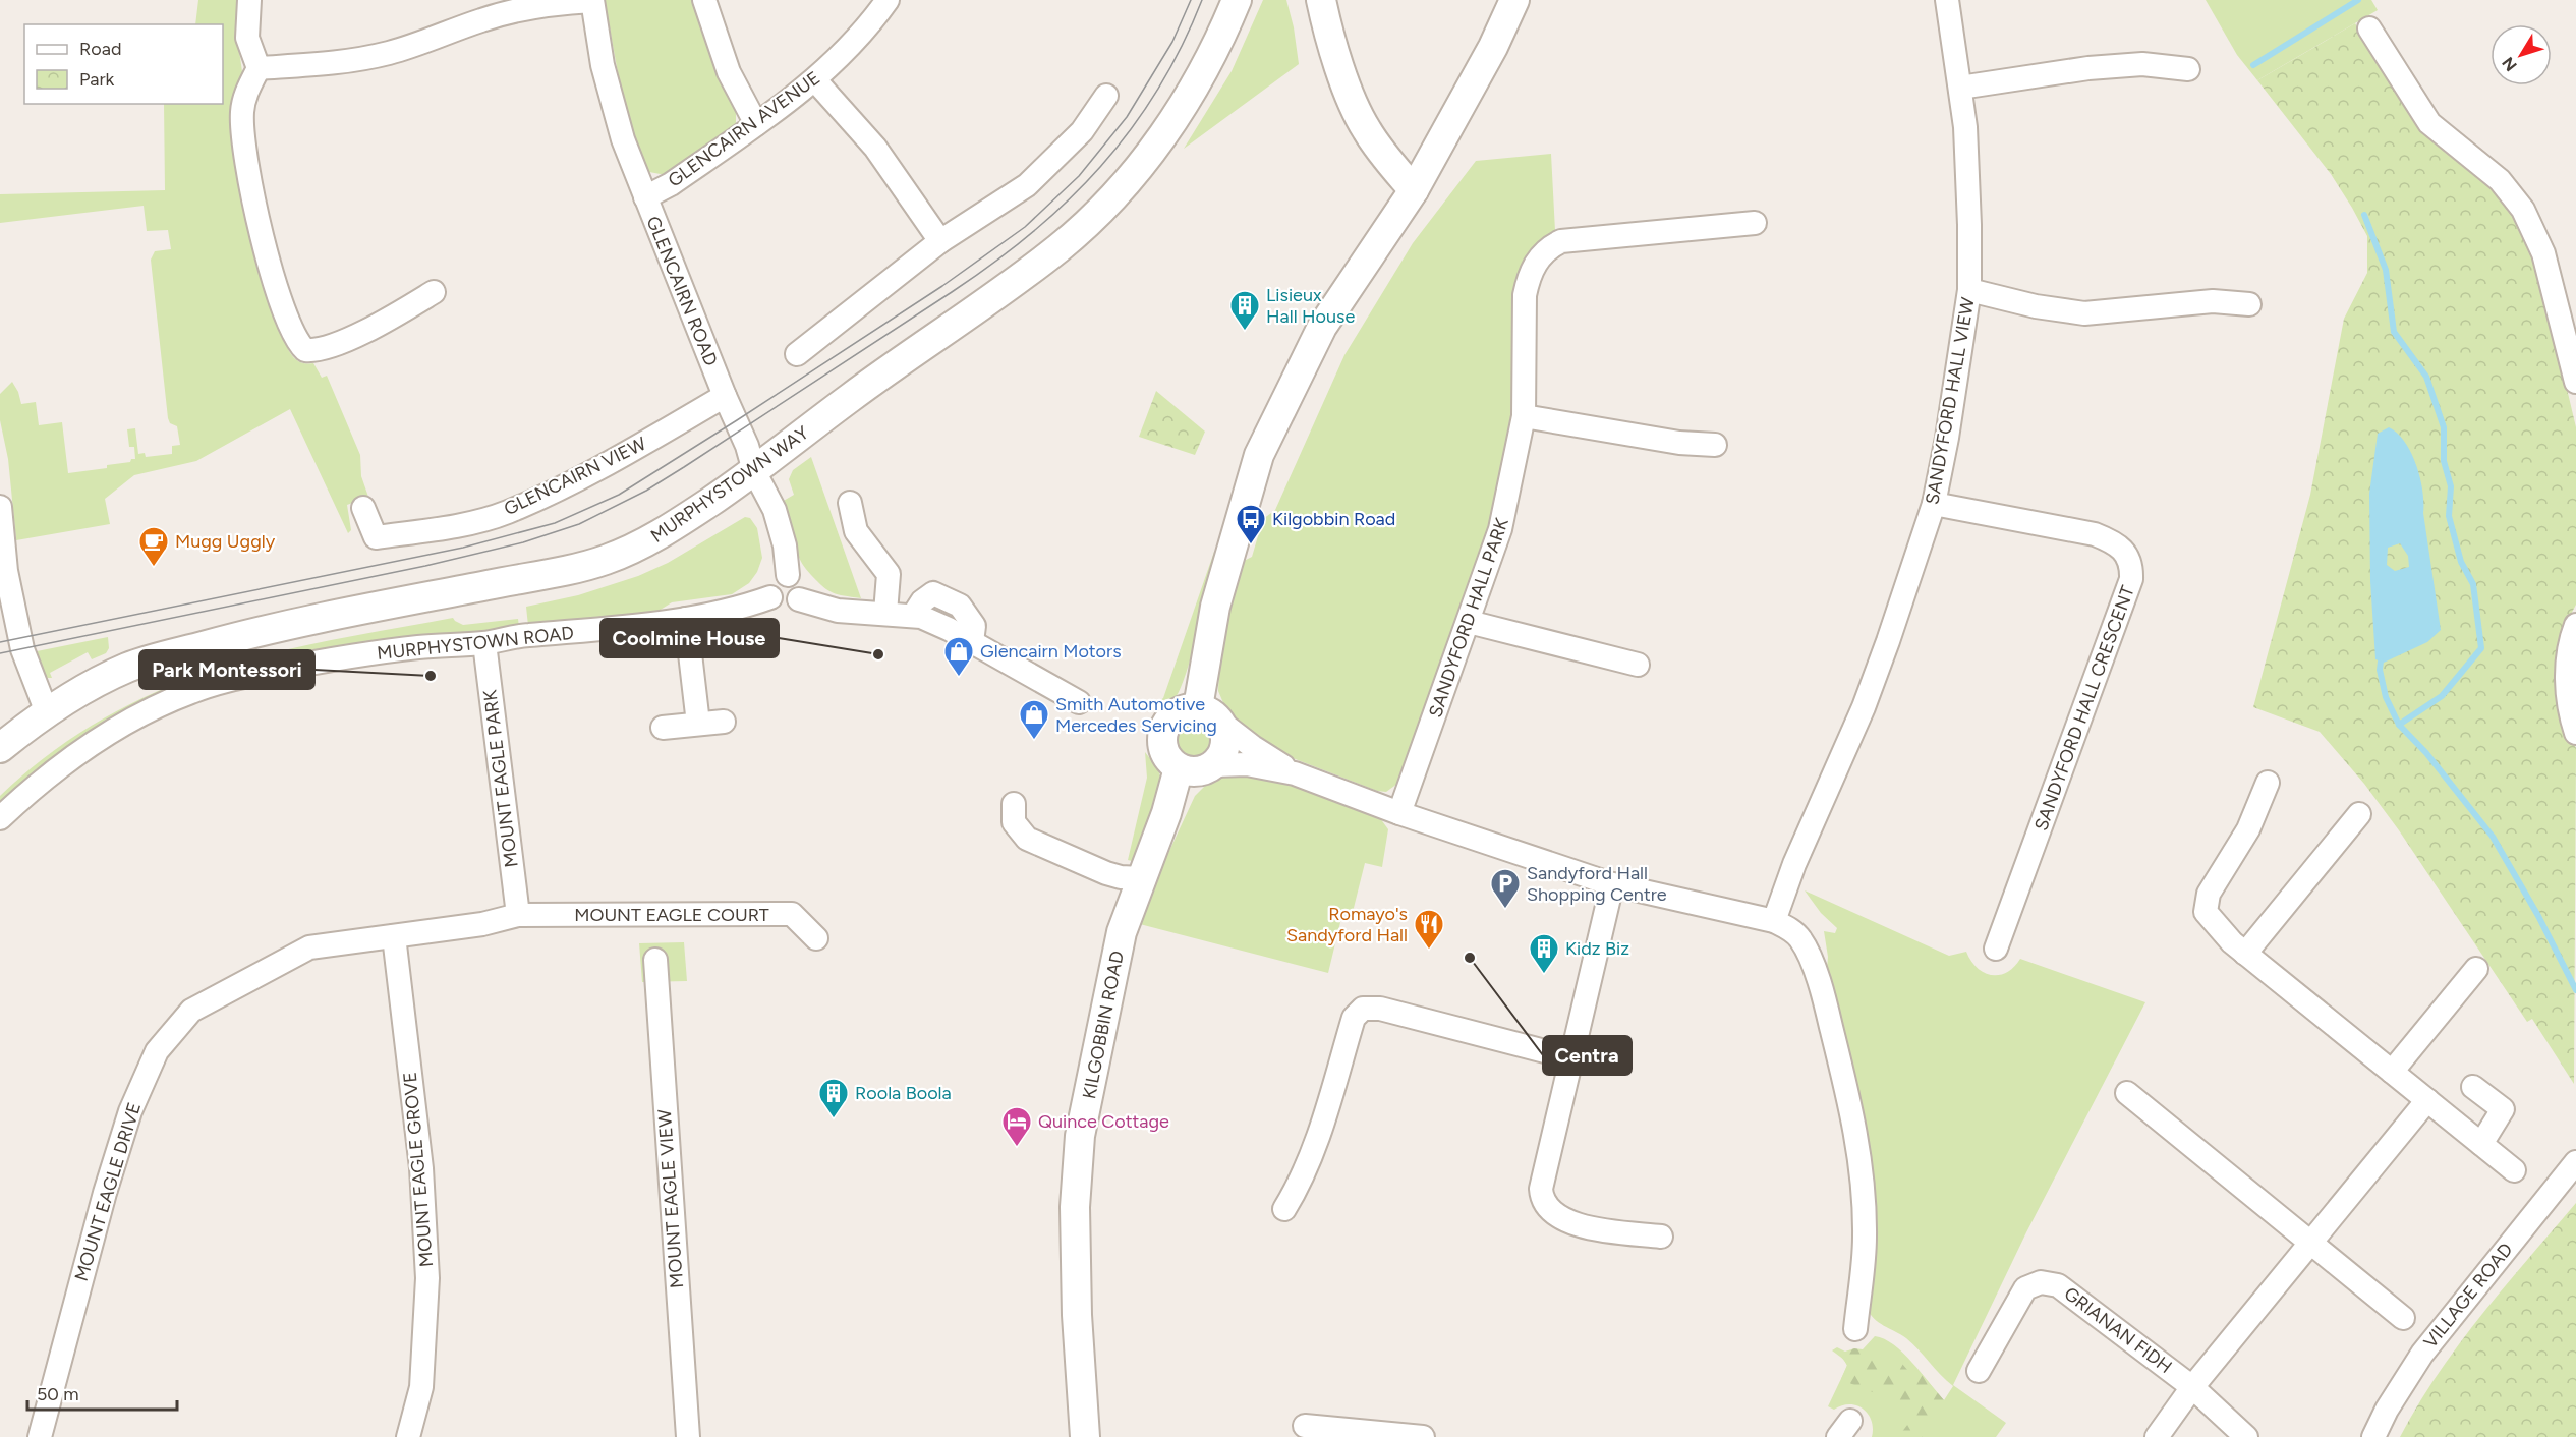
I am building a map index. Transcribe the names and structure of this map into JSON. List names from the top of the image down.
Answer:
{
  "streets": {
    "street": [
      "GLENCAIRN AVENUE",
      "GLENCAIRN ROAD",
      "SANDYFORD HALL VIEW",
      "GLENCAIRN VIEW",
      "MURPHYSTOWN WAY",
      "SANDYFORD HALL PARK",
      "MURPHYSTOWN ROAD",
      "SANDYFORD HALL CRESCENT",
      "MOUNT EAGLE PARK",
      "MOUNT EAGLE COURT",
      "KILGOBBIN ROAD",
      "MOUNT EAGLE GROVE",
      "MOUNT EAGLE DRIVE",
      "MOUNT EAGLE VIEW",
      "VILLAGE ROAD",
      "GRIANAN FIDH"
    ]
  },
  "crossings": [
    ["GLENCAIRN AVENUE", "GLENCAIRN ROAD"],
    ["GLENCAIRN ROAD", "GLENCAIRN VIEW"],
    ["GLENCAIRN ROAD", "MURPHYSTOWN WAY"],
    ["GLENCAIRN ROAD", "MURPHYSTOWN ROAD"],
    ["SANDYFORD HALL VIEW", "SANDYFORD HALL CRESCENT"],
    ["MURPHYSTOWN ROAD", "MOUNT EAGLE PARK"],
    ["MOUNT EAGLE PARK", "MOUNT EAGLE COURT"],
    ["MOUNT EAGLE PARK", "MOUNT EAGLE DRIVE"],
    ["MOUNT EAGLE COURT", "MOUNT EAGLE DRIVE"],
    ["MOUNT EAGLE GROVE", "MOUNT EAGLE DRIVE"]
  ],
  "places": {
    "building": ["Lisieux Hall House", "Kidz Biz", "Roola Boola"],
    "bus stop": ["Kilgobbin Road"],
    "cafe": ["Mugg Uggly"],
    "other": ["Coolmine House", "Park Montessori", "Centra"],
    "shop": ["Glencairn Motors", "Smith Automotive Mercedes Servicing"],
    "parking": ["Sandyford Hall Shopping Centre"],
    "restaurant": ["Romayo's Sandyford Hall"],
    "hotel": ["Quince Cottage"]
  },
  "legend": ["Road", "Park"],
  "scale_bar": "50 m",
  "north": "bottom left"
}
